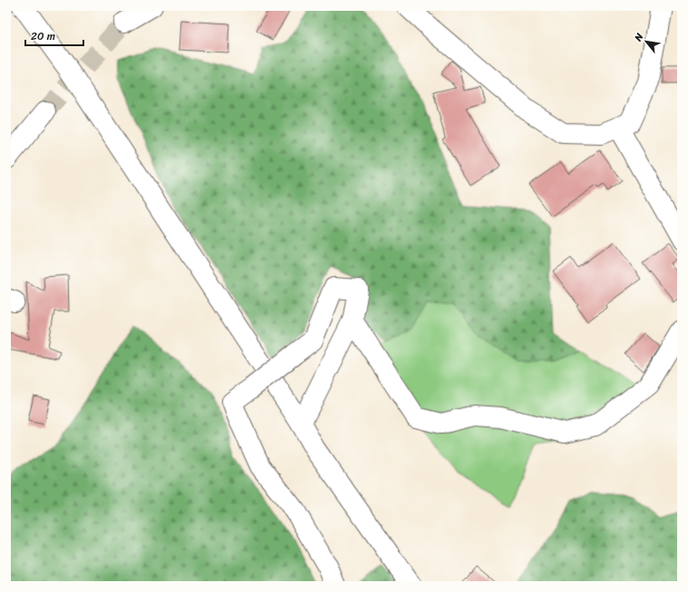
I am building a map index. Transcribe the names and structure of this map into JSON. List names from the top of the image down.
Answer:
{
  "scale_bar": "20 m",
  "north": "top left"
}
